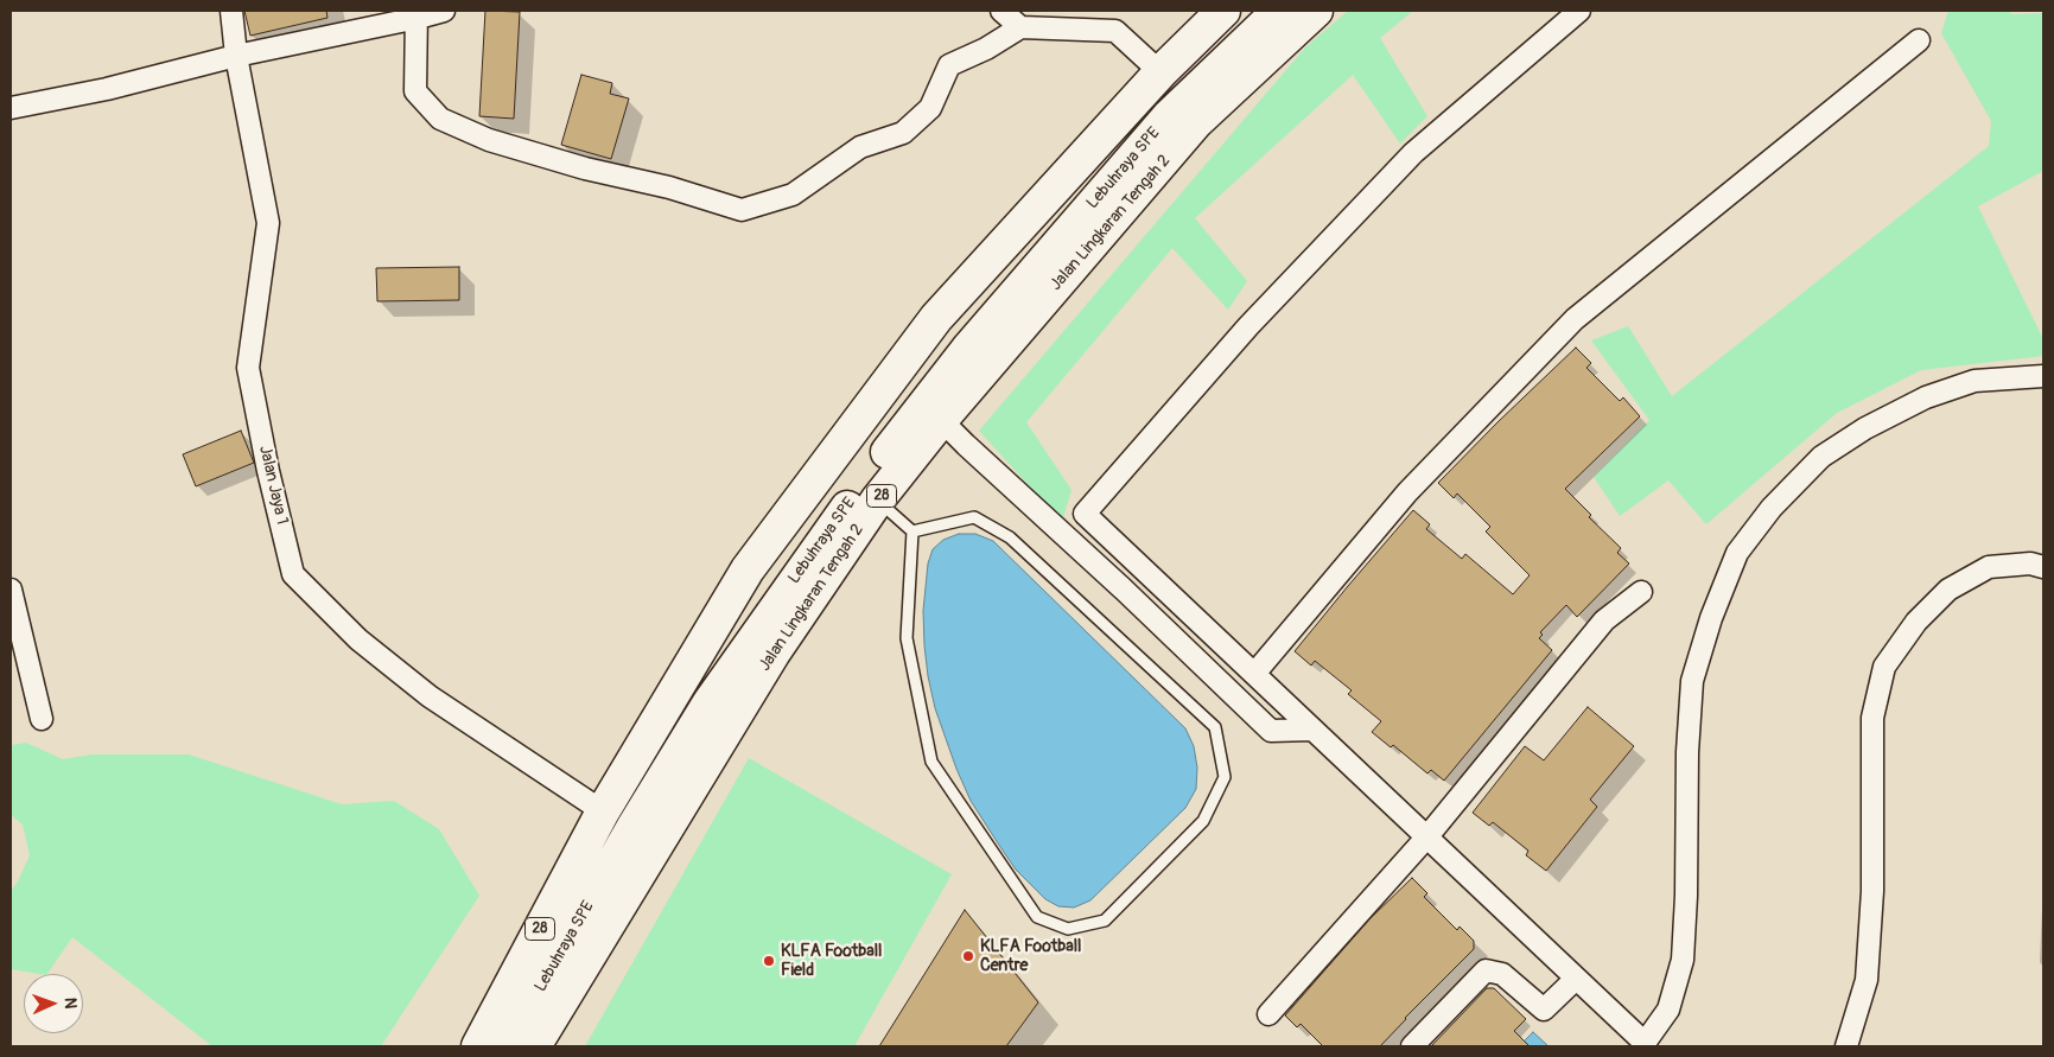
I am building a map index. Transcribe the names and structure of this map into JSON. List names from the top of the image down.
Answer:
{
  "streets": {
    "highway": ["Lebuhraya SPE", "Jalan Lingkaran Tengah 2", "28"],
    "street": ["Jalan Jaya 1"]
  },
  "crossings": [
    ["Jalan Jaya 1", "28"]
  ],
  "places": ["KLFA Football Centre", "KLFA Football Field"],
  "north": "right"
}
